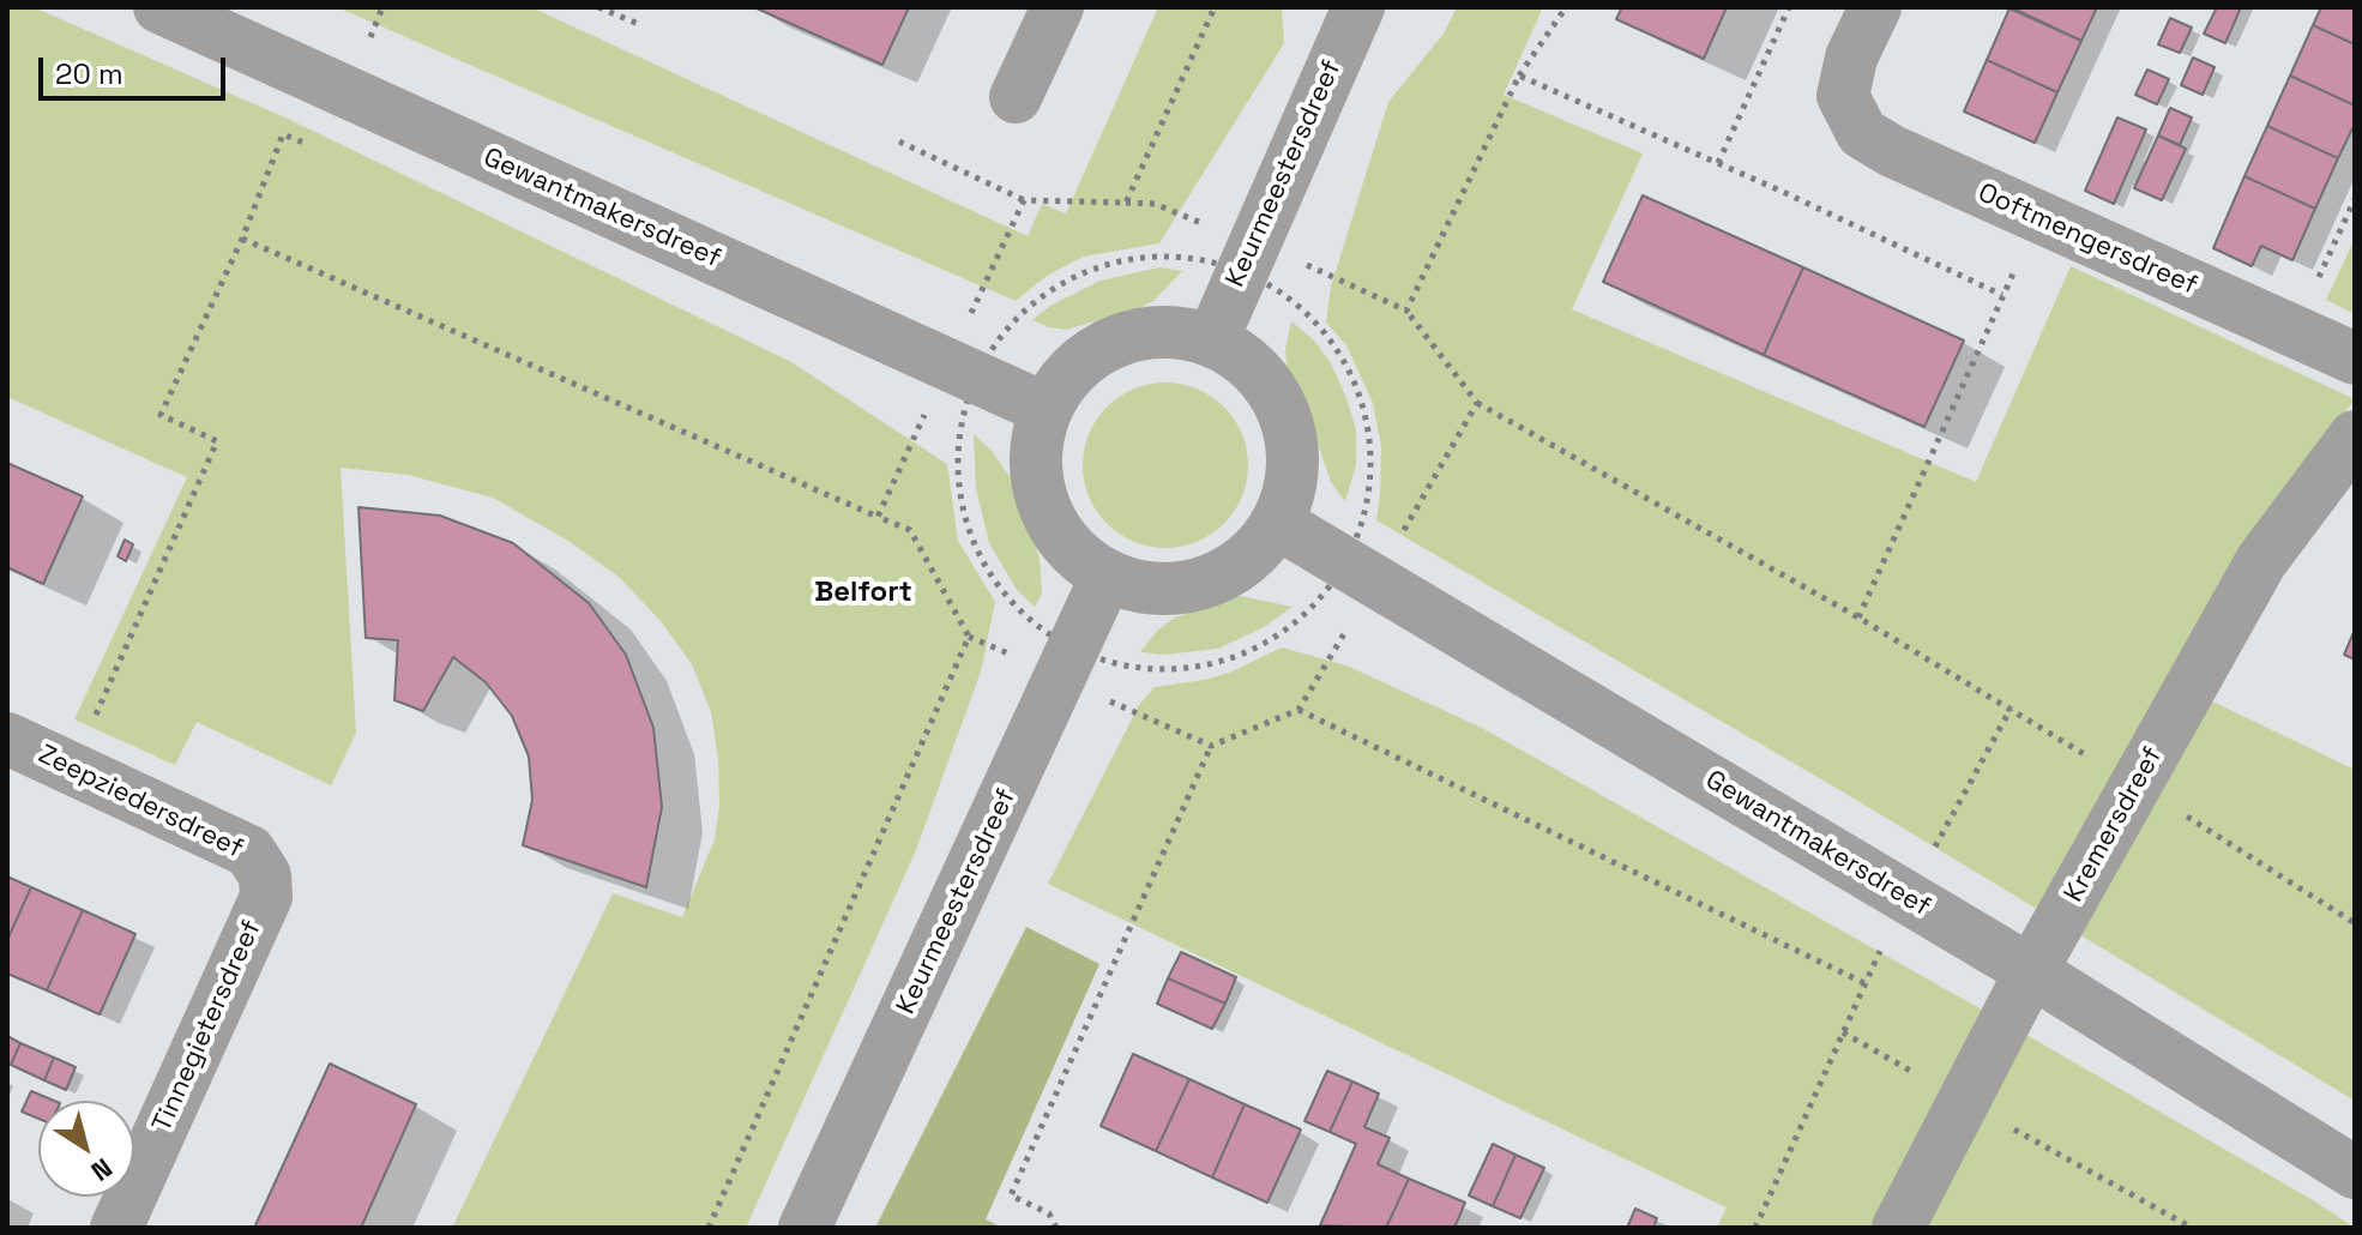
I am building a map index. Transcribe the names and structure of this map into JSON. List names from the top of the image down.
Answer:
{
  "streets": {
    "street": [
      "Keurmeestersdreef",
      "Gewantmakersdreef",
      "Ooftmengersdreef",
      "Zeepziedersdreef",
      "Kremersdreef",
      "Tinnegietersdreef"
    ]
  },
  "crossings": [
    ["Keurmeestersdreef", "Gewantmakersdreef"],
    ["Gewantmakersdreef", "Kremersdreef"],
    ["Zeepziedersdreef", "Tinnegietersdreef"]
  ],
  "districts": ["Belfort"],
  "scale_bar": "20 m",
  "north": "bottom right"
}
